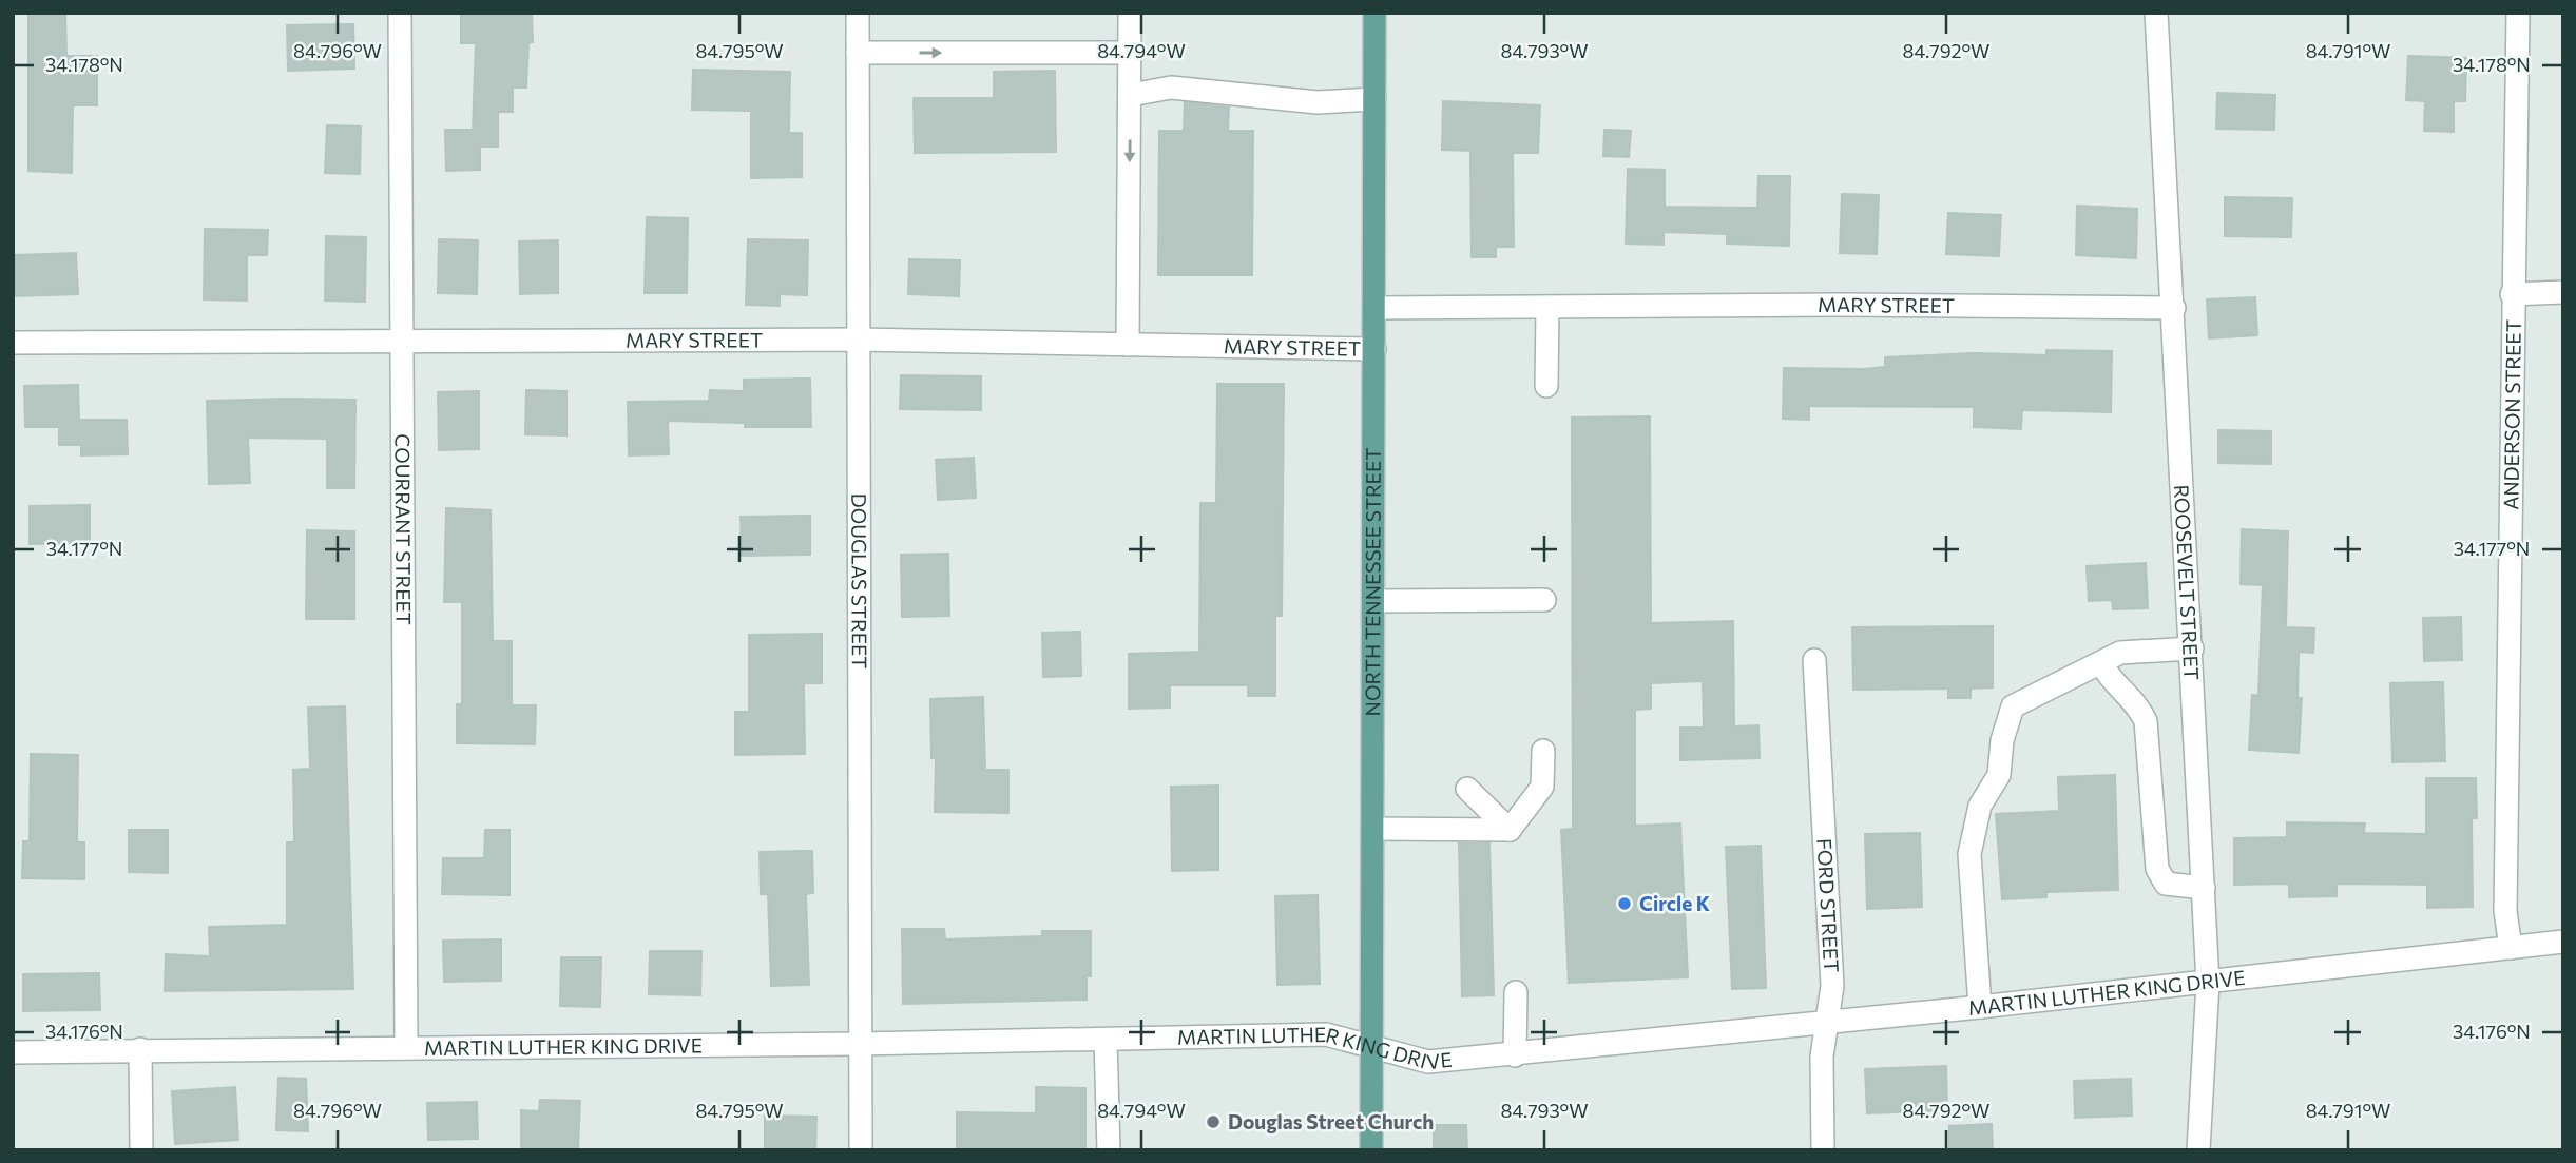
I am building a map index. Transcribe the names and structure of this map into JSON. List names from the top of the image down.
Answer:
{
  "streets": {
    "main road": ["NORTH TENNESSEE STREET"],
    "street": [
      "MARY STREET",
      "ANDERSON STREET",
      "COURRANT STREET",
      "ROOSEVELT STREET",
      "DOUGLAS STREET",
      "FORD STREET",
      "MARTIN LUTHER KING DRIVE"
    ]
  },
  "crossings": [
    ["MARY STREET", "COURRANT STREET"],
    ["MARY STREET", "ROOSEVELT STREET"],
    ["MARY STREET", "DOUGLAS STREET"],
    ["MARY STREET", "NORTH TENNESSEE STREET"],
    ["ANDERSON STREET", "MARTIN LUTHER KING DRIVE"],
    ["COURRANT STREET", "MARTIN LUTHER KING DRIVE"],
    ["ROOSEVELT STREET", "MARTIN LUTHER KING DRIVE"],
    ["DOUGLAS STREET", "MARTIN LUTHER KING DRIVE"],
    ["NORTH TENNESSEE STREET", "MARTIN LUTHER KING DRIVE"],
    ["FORD STREET", "MARTIN LUTHER KING DRIVE"]
  ],
  "places": ["Circle K", "Douglas Street Church"],
  "coordinates": [
    "84.796°W",
    "84.795°W",
    "84.794°W",
    "84.793°W",
    "84.792°W",
    "84.791°W",
    "34.178°N",
    "34.177°N",
    "34.176°N"
  ]
}
